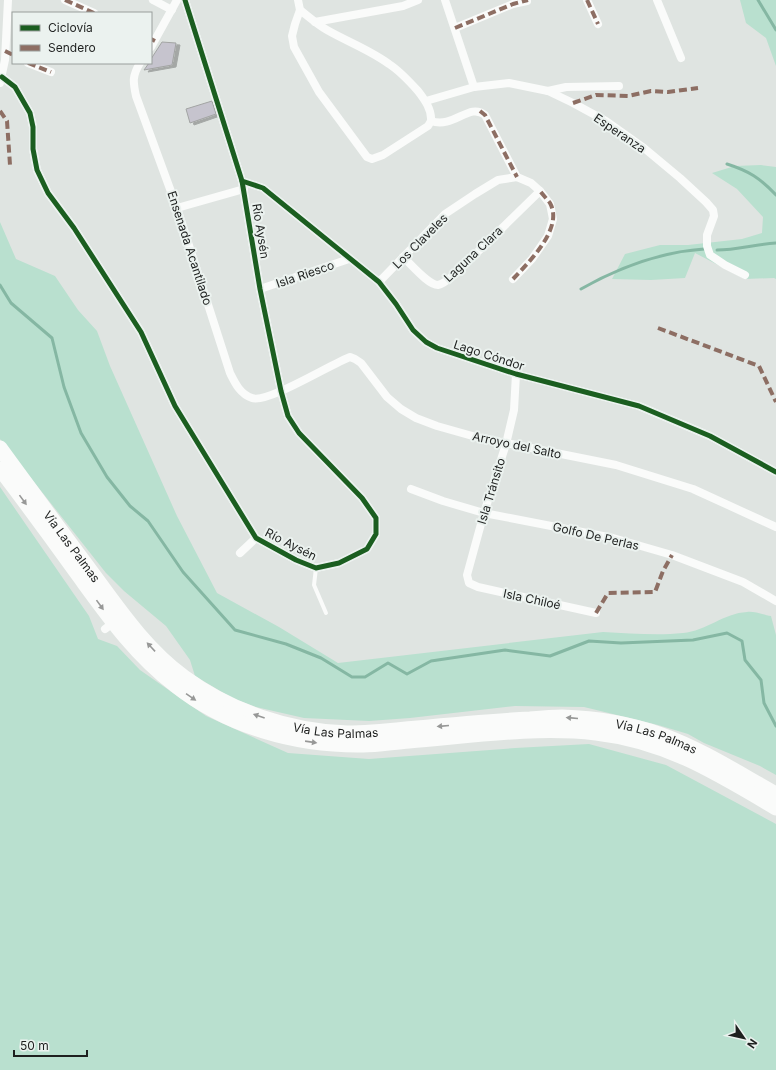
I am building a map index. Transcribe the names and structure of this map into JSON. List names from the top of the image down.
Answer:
{
  "streets": {
    "highway": ["Vía Las Palmas"],
    "street": [
      "Esperanza",
      "Río Aysén",
      "Los Claveles",
      "Ensenada Acantilado",
      "Laguna Clara",
      "Isla Riesco",
      "Lago Cóndor",
      "Arroyo del Salto",
      "Isla Tránsito",
      "Golfo De Perlas",
      "Isla Chiloé"
    ]
  },
  "crossings": [
    ["Río Aysén", "Ensenada Acantilado"],
    ["Río Aysén", "Isla Riesco"],
    ["Río Aysén", "Lago Cóndor"],
    ["Río Aysén", "Arroyo del Salto"],
    ["Los Claveles", "Laguna Clara"],
    ["Los Claveles", "Lago Cóndor"],
    ["Ensenada Acantilado", "Arroyo del Salto"],
    ["Isla Riesco", "Lago Cóndor"],
    ["Lago Cóndor", "Isla Tránsito"],
    ["Arroyo del Salto", "Isla Tránsito"],
    ["Isla Tránsito", "Golfo De Perlas"],
    ["Isla Tránsito", "Isla Chiloé"]
  ],
  "legend": ["Ciclovía", "Sendero"],
  "scale_bar": "50 m",
  "north": "bottom right"
}
